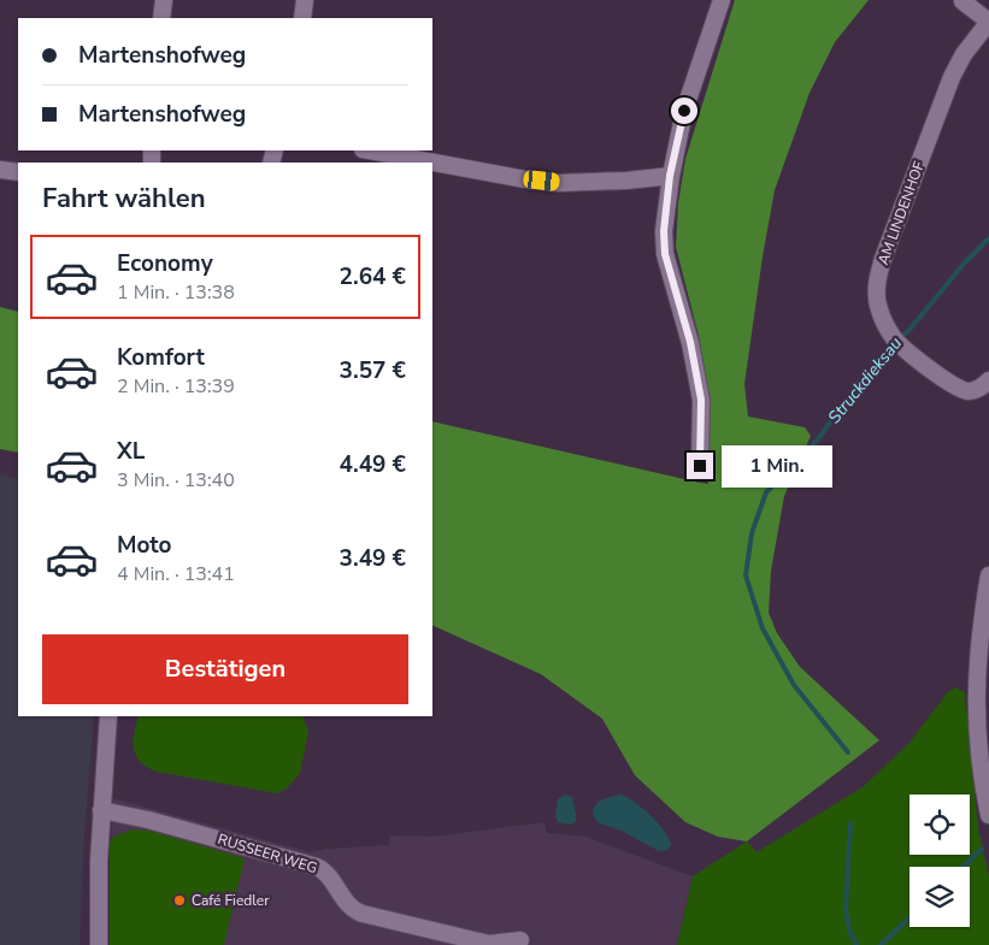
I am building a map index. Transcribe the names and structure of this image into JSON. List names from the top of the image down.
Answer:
{
  "streets": {
    "street": ["AM LINDENHOF", "RUSSEER WEG"]
  },
  "water": ["Struckdieksau"],
  "places": ["Café Fiedler"],
  "page": {
    "banner": ["Martenshofweg", "Martenshofweg"],
    "heading": "Fahrt wählen",
    "list": [
      {
        "name": "Economy",
        "note": "1 Min. · 13:38",
        "value": "2.64 €"
      },
      {
        "name": "Komfort",
        "note": "2 Min. · 13:39",
        "value": "3.57 €"
      },
      {
        "name": "XL",
        "note": "3 Min. · 13:40",
        "value": "4.49 €"
      },
      {
        "name": "Moto",
        "note": "4 Min. · 13:41",
        "value": "3.49 €"
      }
    ],
    "bubble": "1 Min.",
    "buttons": "Bestätigen"
  }
}
